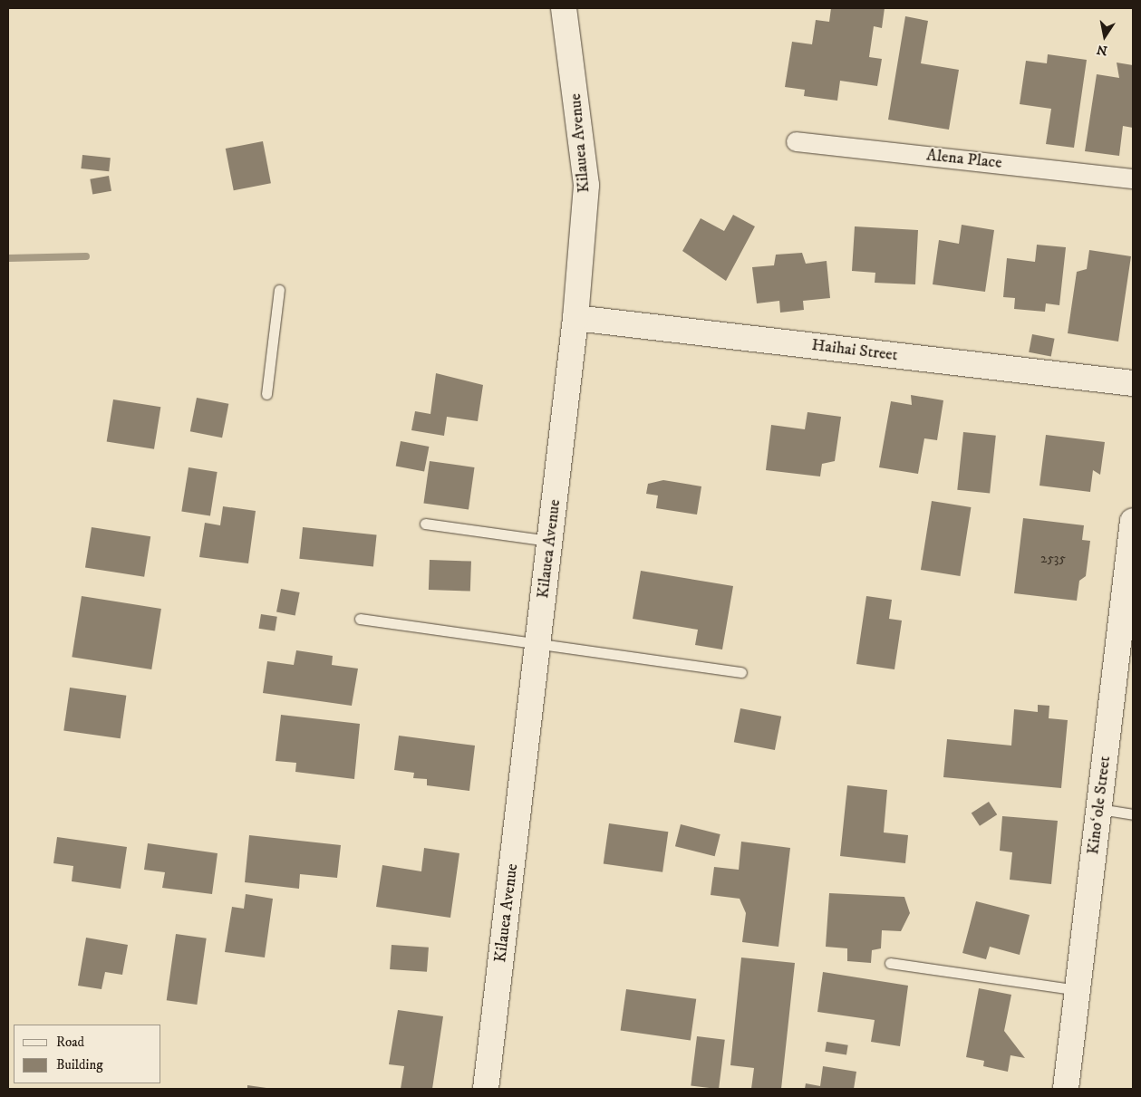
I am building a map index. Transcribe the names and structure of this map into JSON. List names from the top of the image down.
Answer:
{
  "streets": {
    "street": [
      "Kilauea Avenue",
      "Alena Place",
      "Haihai Street",
      "Kinoʻole Street"
    ]
  },
  "crossings": [
    ["Kilauea Avenue", "Haihai Street"]
  ],
  "house_numbers": ["2535"],
  "legend": ["Road", "Building"],
  "north": "bottom"
}
